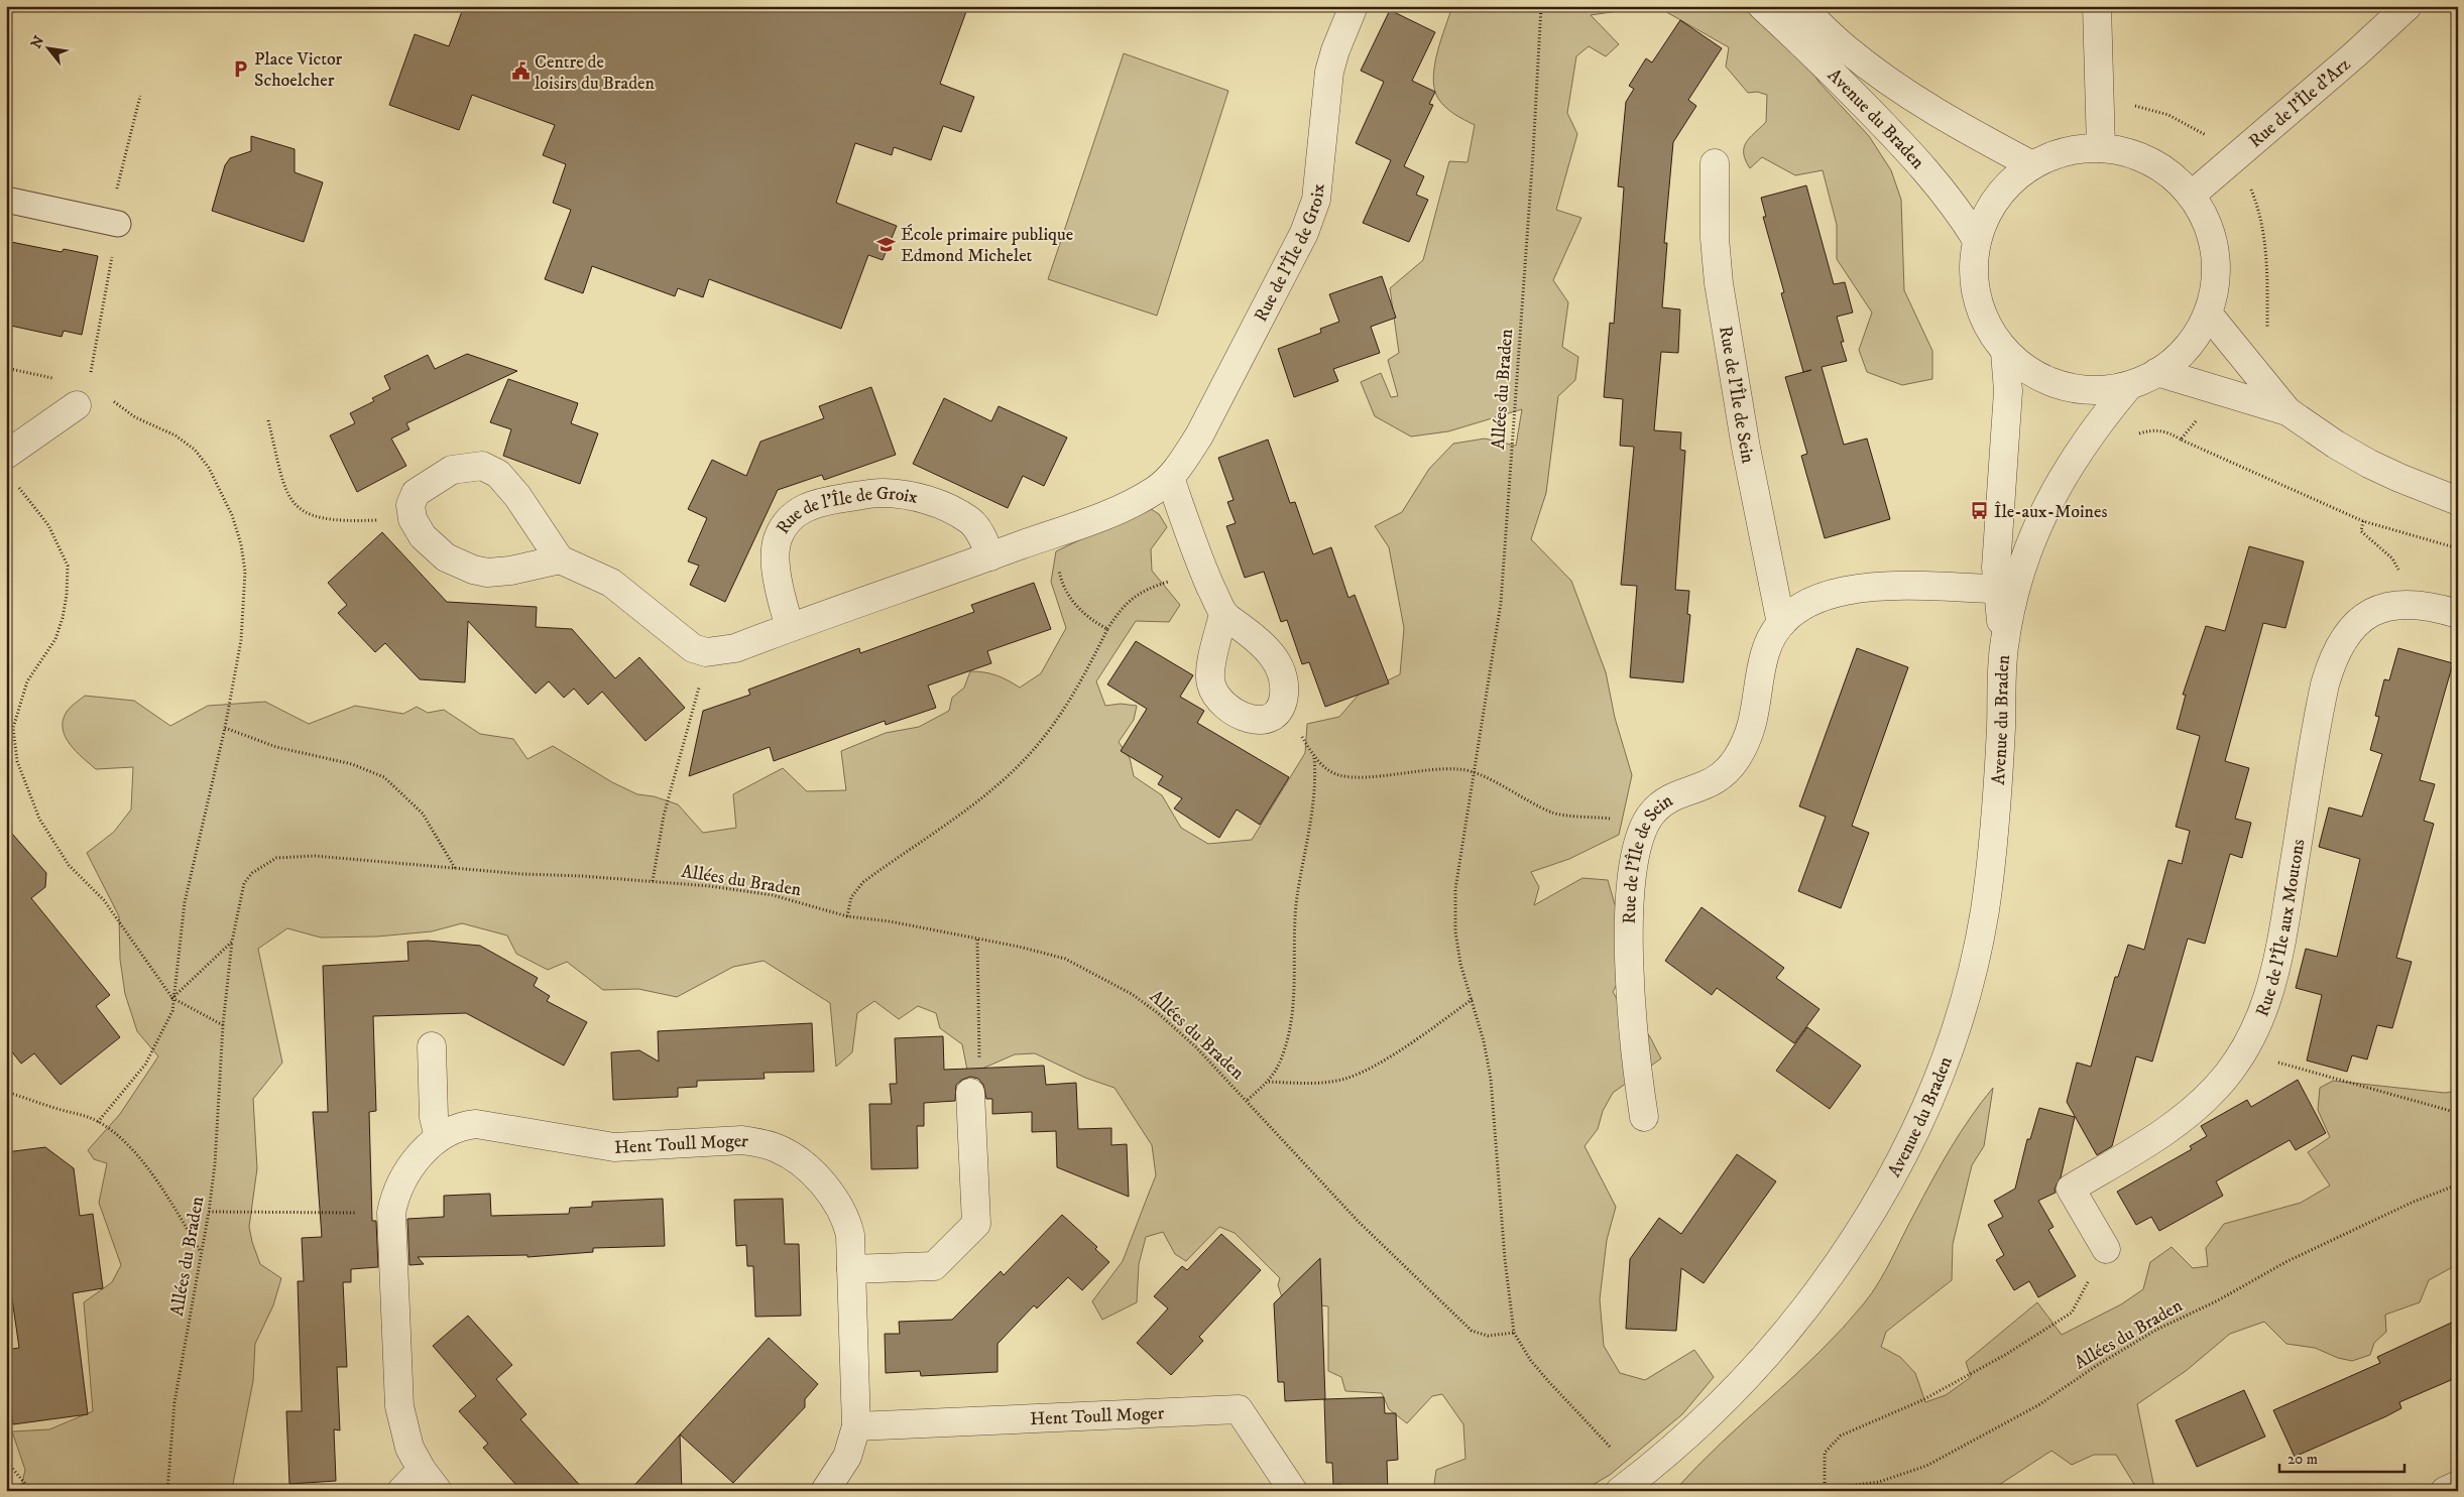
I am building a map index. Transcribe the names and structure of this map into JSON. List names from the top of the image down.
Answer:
{
  "streets": {
    "street": [
      "Rue de l'Île d'Arz",
      "Avenue du Braden",
      "Rue de l'Île de Groix",
      "Rue de l'Île de Sein",
      "Rue de l'Île aux Moutons",
      "Hent Toull Moger"
    ],
    "path": ["Allées du Braden"]
  },
  "crossings": [
    ["Avenue du Braden", "Rue de l'Île de Sein"]
  ],
  "places": {
    "parking": ["Place Victor Schoelcher"],
    "public building": ["Centre de loisirs du Braden"],
    "school or university": ["École primaire publique Edmond Michelet"],
    "bus stop": ["Île-aux-Moines"]
  },
  "scale_bar": "20 m",
  "north": "top left"
}
